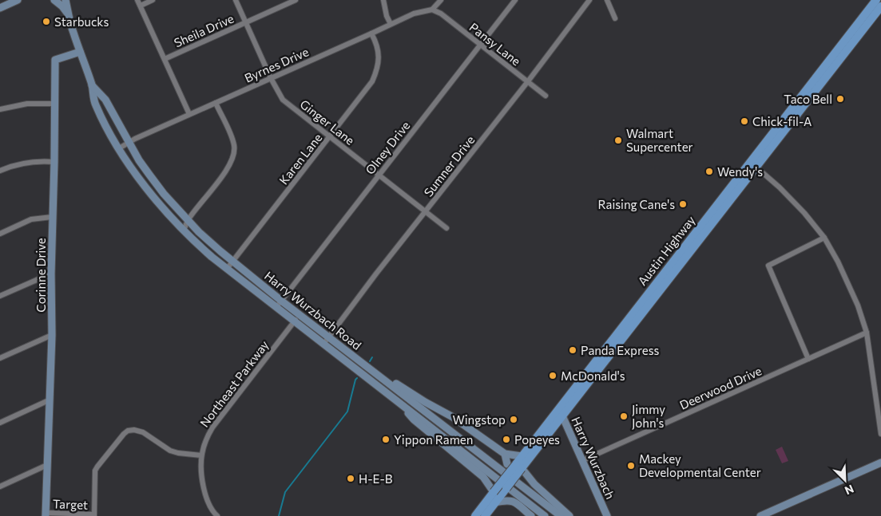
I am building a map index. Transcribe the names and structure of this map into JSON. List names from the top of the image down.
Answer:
{
  "streets": {
    "main road": [
      "Austin Highway",
      "Corinne Drive",
      "Harry Wurzbach Road",
      "Harry Wurzbach"
    ],
    "street": [
      "Sheila Drive",
      "Pansy Lane",
      "Byrnes Drive",
      "Ginger Lane",
      "Olney Drive",
      "Karen Lane",
      "Sumner Drive",
      "Northeast Parkway",
      "Deerwood Drive",
      "Target"
    ]
  },
  "crossings": [
    ["Sheila Drive", "Ginger Lane"],
    ["Pansy Lane", "Byrnes Drive"],
    ["Pansy Lane", "Olney Drive"],
    ["Pansy Lane", "Sumner Drive"],
    ["Byrnes Drive", "Ginger Lane"],
    ["Byrnes Drive", "Karen Lane"],
    ["Byrnes Drive", "Harry Wurzbach Road"],
    ["Ginger Lane", "Olney Drive"],
    ["Ginger Lane", "Karen Lane"],
    ["Ginger Lane", "Sumner Drive"],
    ["Olney Drive", "Harry Wurzbach Road"],
    ["Karen Lane", "Harry Wurzbach Road"],
    ["Sumner Drive", "Harry Wurzbach Road"],
    ["Austin Highway", "Harry Wurzbach"],
    ["Corinne Drive", "Harry Wurzbach Road"],
    ["Corinne Drive", "Target"],
    ["Harry Wurzbach Road", "Northeast Parkway"],
    ["Deerwood Drive", "Harry Wurzbach"]
  ],
  "places": [
    "Starbucks",
    "Taco Bell",
    "Chick-fil-A",
    "Walmart Supercenter",
    "Wendy's",
    "Raising Cane's",
    "Panda Express",
    "McDonald's",
    "Jimmy John's",
    "Wingstop",
    "Yippon Ramen",
    "Popeyes",
    "Mackey Developmental Center",
    "H-E-B"
  ],
  "north": "bottom right"
}
